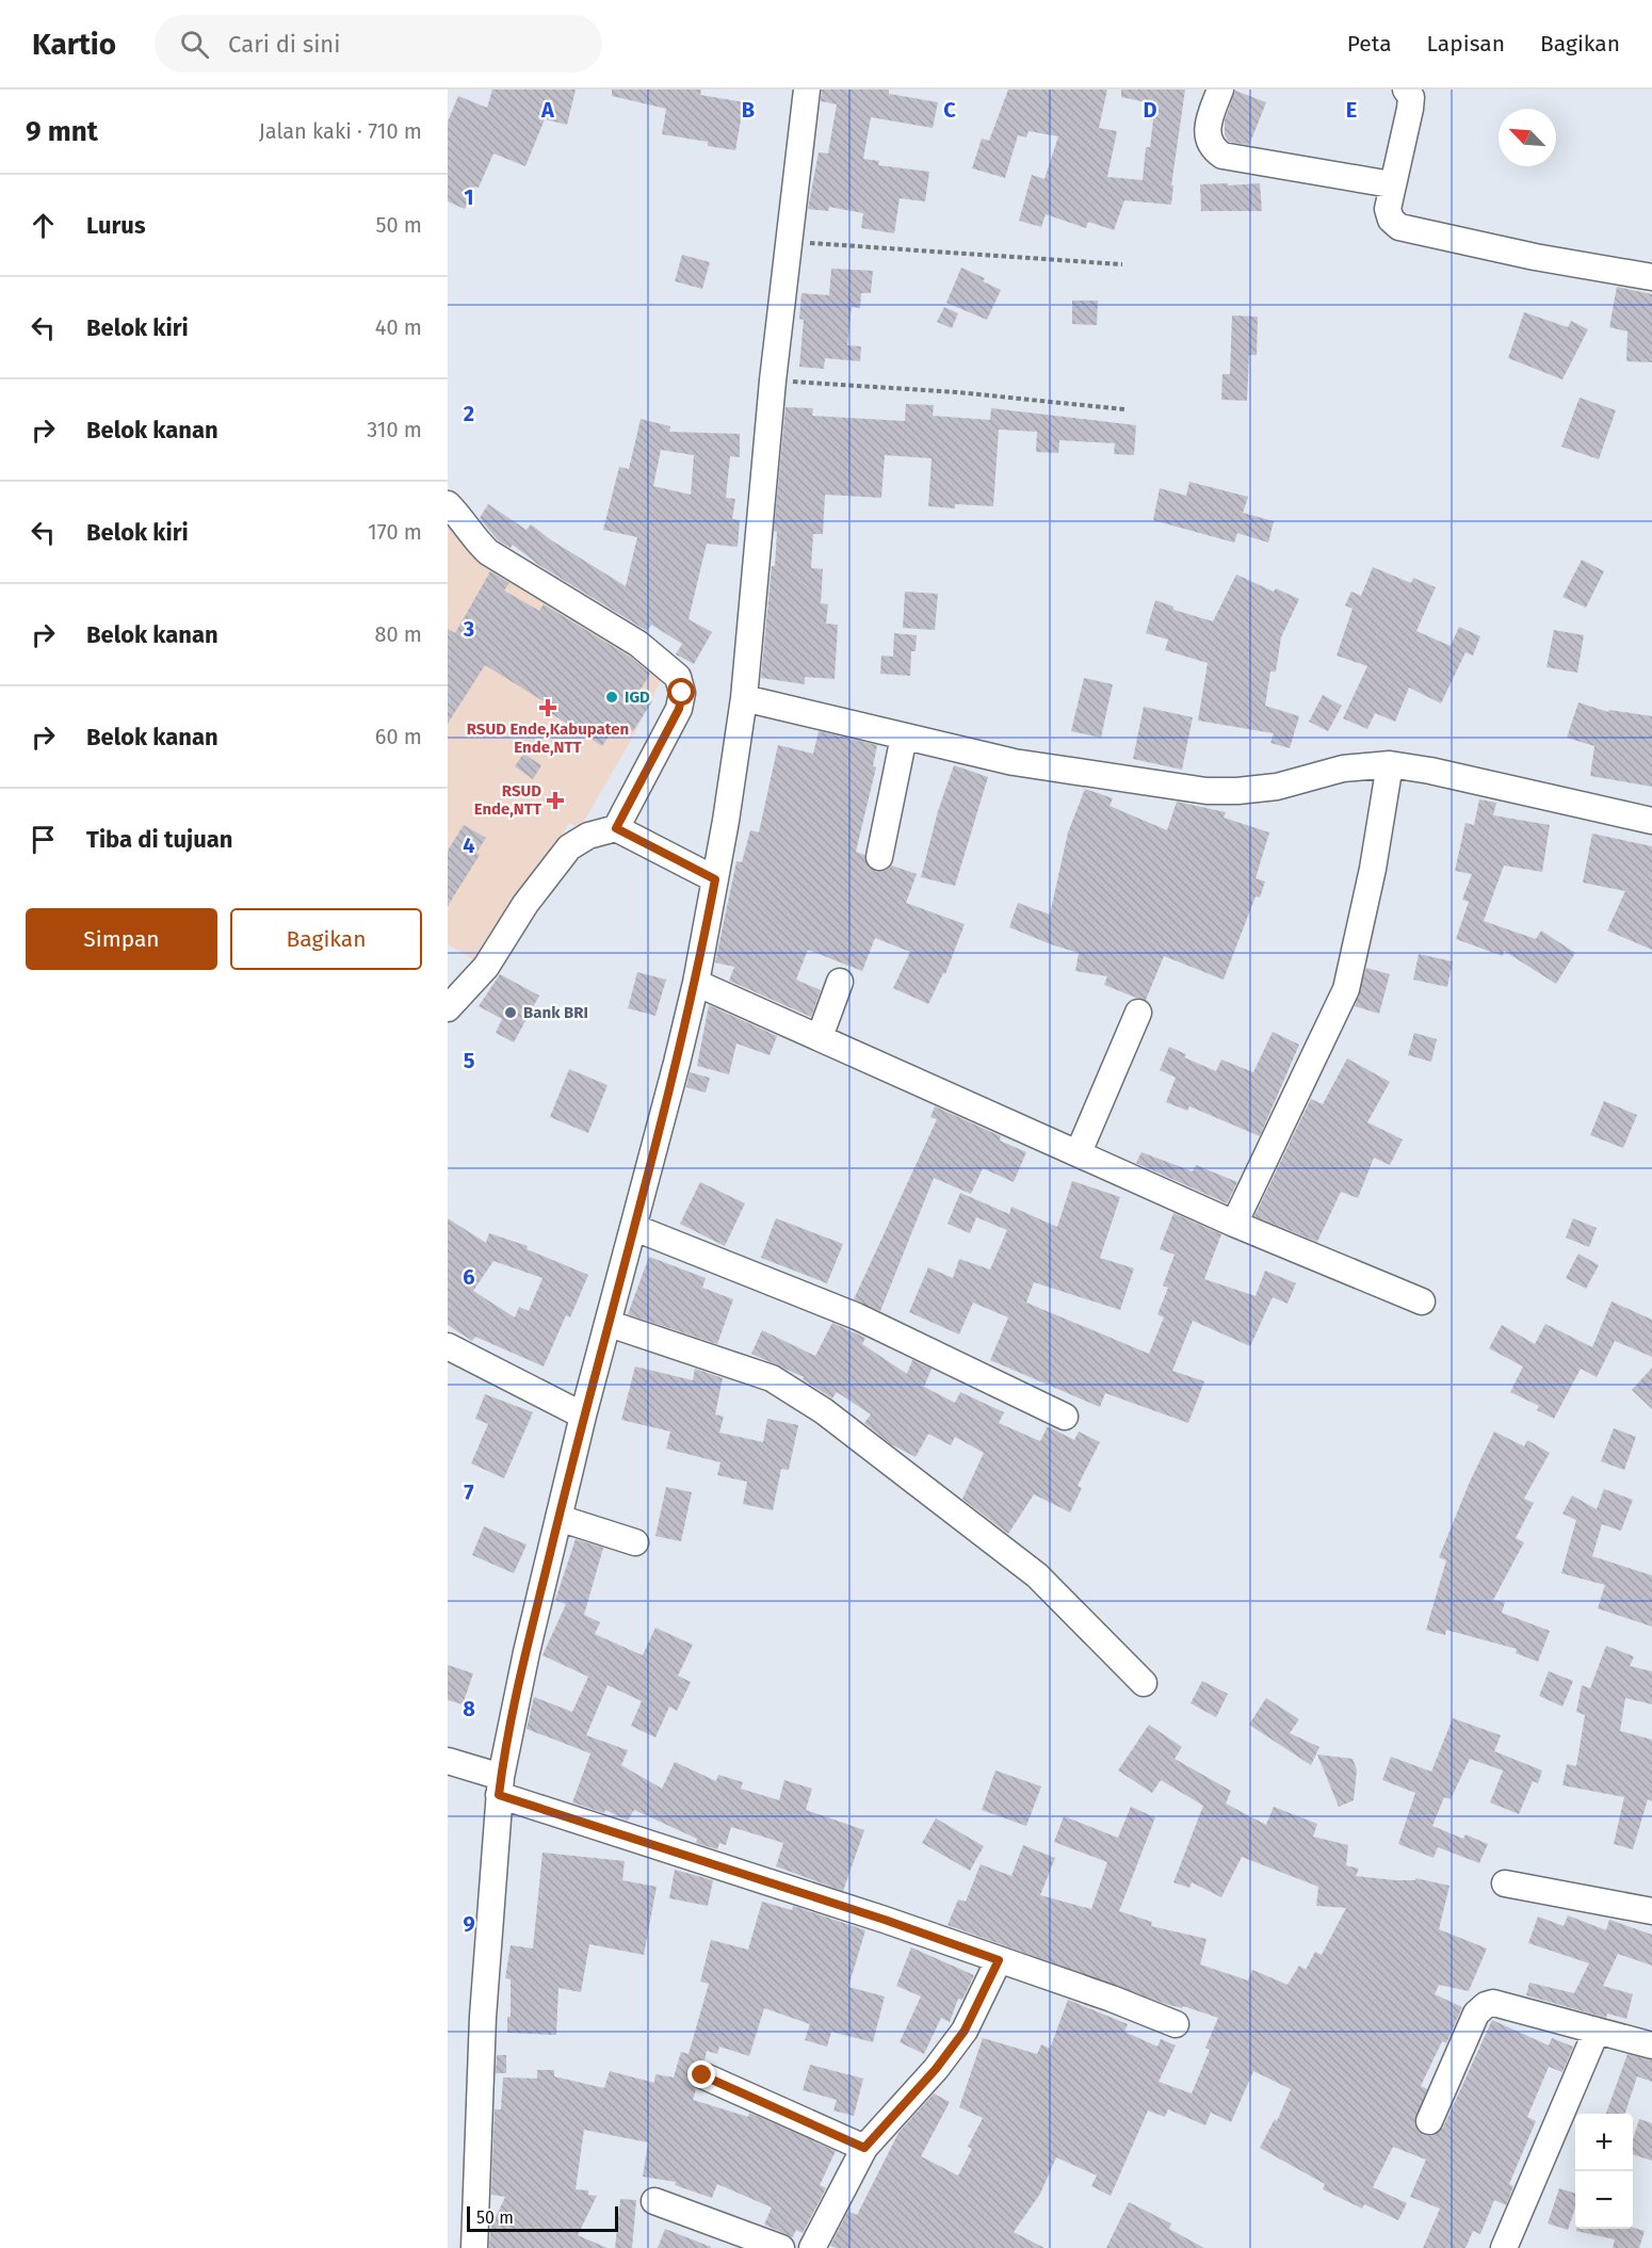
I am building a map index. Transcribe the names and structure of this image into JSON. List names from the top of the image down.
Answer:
{
  "places": {
    "other": ["IGD", "Bank BRI"],
    "health": ["RSUD Ende,Kabupaten Ende,NTT", "RSUD Ende,NTT"]
  },
  "scale_bar": "50 m",
  "north": "top left",
  "page": {
    "header": "Kartio",
    "search": "Cari di sini",
    "nav": ["Peta", "Lapisan", "Bagikan"],
    "heading": ["9 mnt", "Jalan kaki · 710 m"],
    "list": [
      ["Lurus", "50 m"],
      ["Belok kiri", "40 m"],
      ["Belok kanan", "310 m"],
      ["Belok kiri", "170 m"],
      ["Belok kanan", "80 m"],
      ["Belok kanan", "60 m"],
      "Tiba di tujuan"
    ],
    "buttons": ["Simpan", "Bagikan"],
    "map_buttons": ["+", "−"],
    "scale": "50 m"
  },
  "grid": {
    "columns": [
      "A",
      "B",
      "C",
      "D",
      "E"
    ],
    "rows": [
      "1",
      "2",
      "3",
      "4",
      "5",
      "6",
      "7",
      "8",
      "9"
    ]
  }
}
